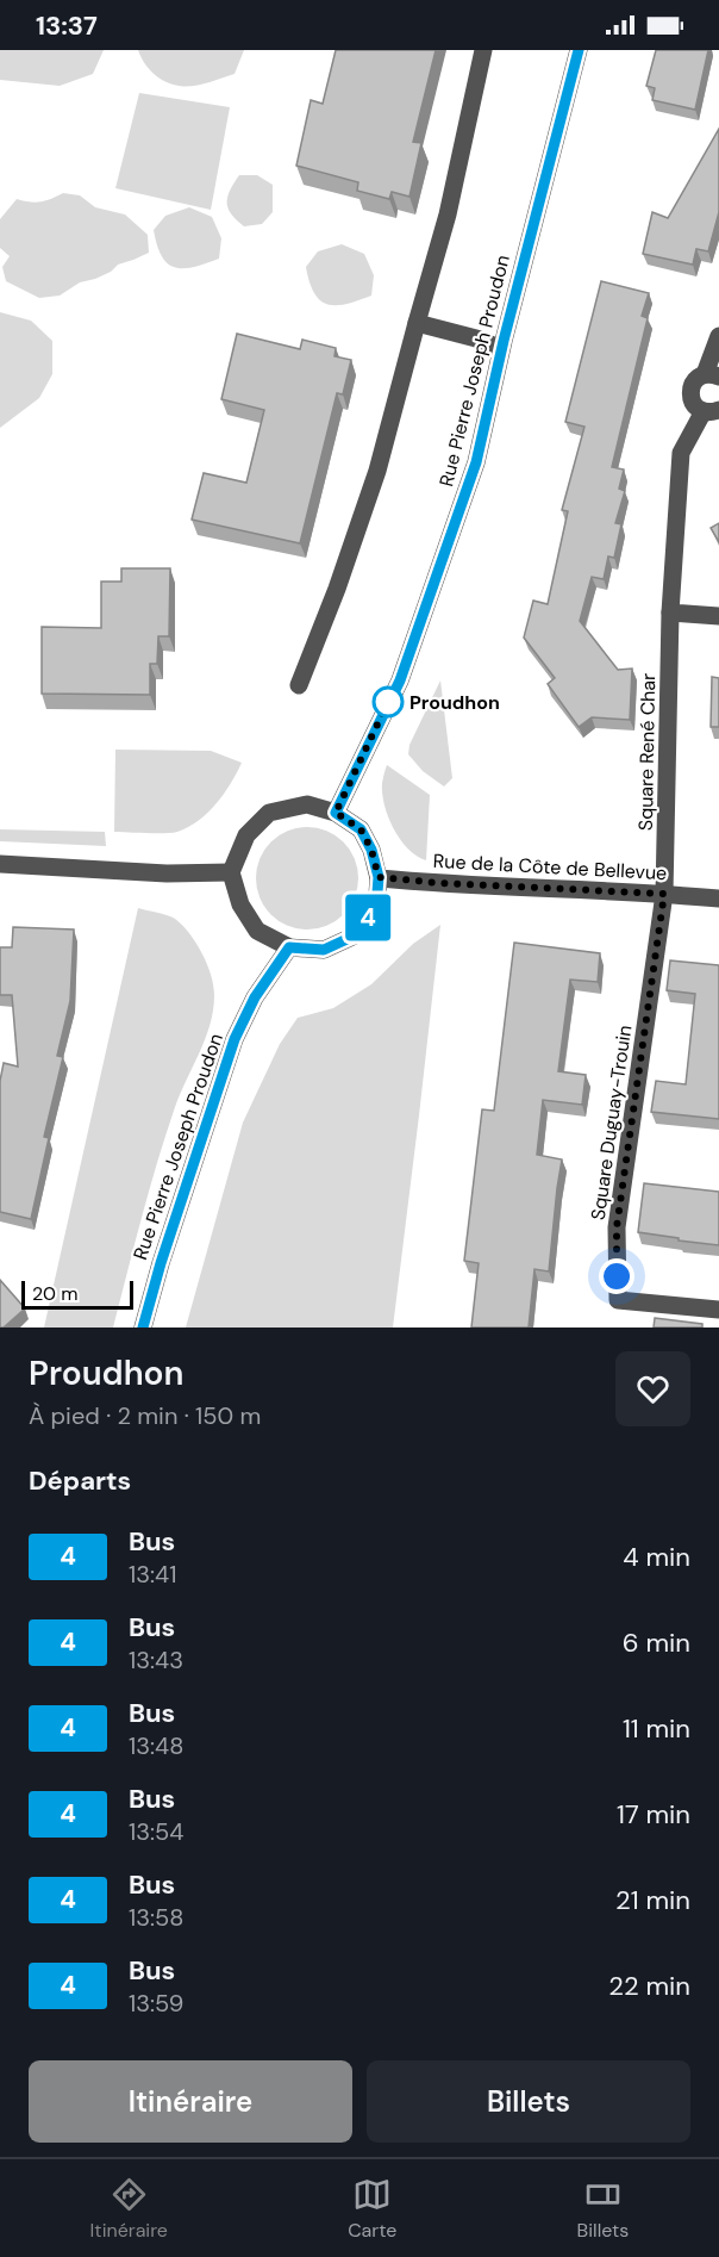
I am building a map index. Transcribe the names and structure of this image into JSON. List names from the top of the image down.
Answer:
{
  "streets": {
    "street": [
      "Rue Pierre Joseph Proudon",
      "Square René Char",
      "Rue de la Côte de Bellevue",
      "Square Duguay-Trouin"
    ]
  },
  "crossings": [
    ["Rue Pierre Joseph Proudon", "Rue de la Côte de Bellevue"],
    ["Square René Char", "Rue de la Côte de Bellevue"],
    ["Square René Char", "Square Duguay-Trouin"],
    ["Rue de la Côte de Bellevue", "Square Duguay-Trouin"]
  ],
  "places": ["Proudhon"],
  "lines": ["bus line 4"],
  "scale_bar": "20 m",
  "page": {
    "status": "13:37",
    "on_map": "4",
    "scale": "20 m",
    "heading": [
      ["Proudhon", "À pied · 2 min · 150 m"],
      "Départs"
    ],
    "list": [
      {
        "mark": "4",
        "name": "Bus",
        "note": "13:41",
        "value": "4 min"
      },
      {
        "mark": "4",
        "name": "Bus",
        "note": "13:43",
        "value": "6 min"
      },
      {
        "mark": "4",
        "name": "Bus",
        "note": "13:48",
        "value": "11 min"
      },
      {
        "mark": "4",
        "name": "Bus",
        "note": "13:54",
        "value": "17 min"
      },
      {
        "mark": "4",
        "name": "Bus",
        "note": "13:58",
        "value": "21 min"
      },
      {
        "mark": "4",
        "name": "Bus",
        "note": "13:59",
        "value": "22 min"
      }
    ],
    "buttons": ["Itinéraire", "Billets"],
    "tabs": ["Itinéraire", "Carte", "Billets"]
  }
}
